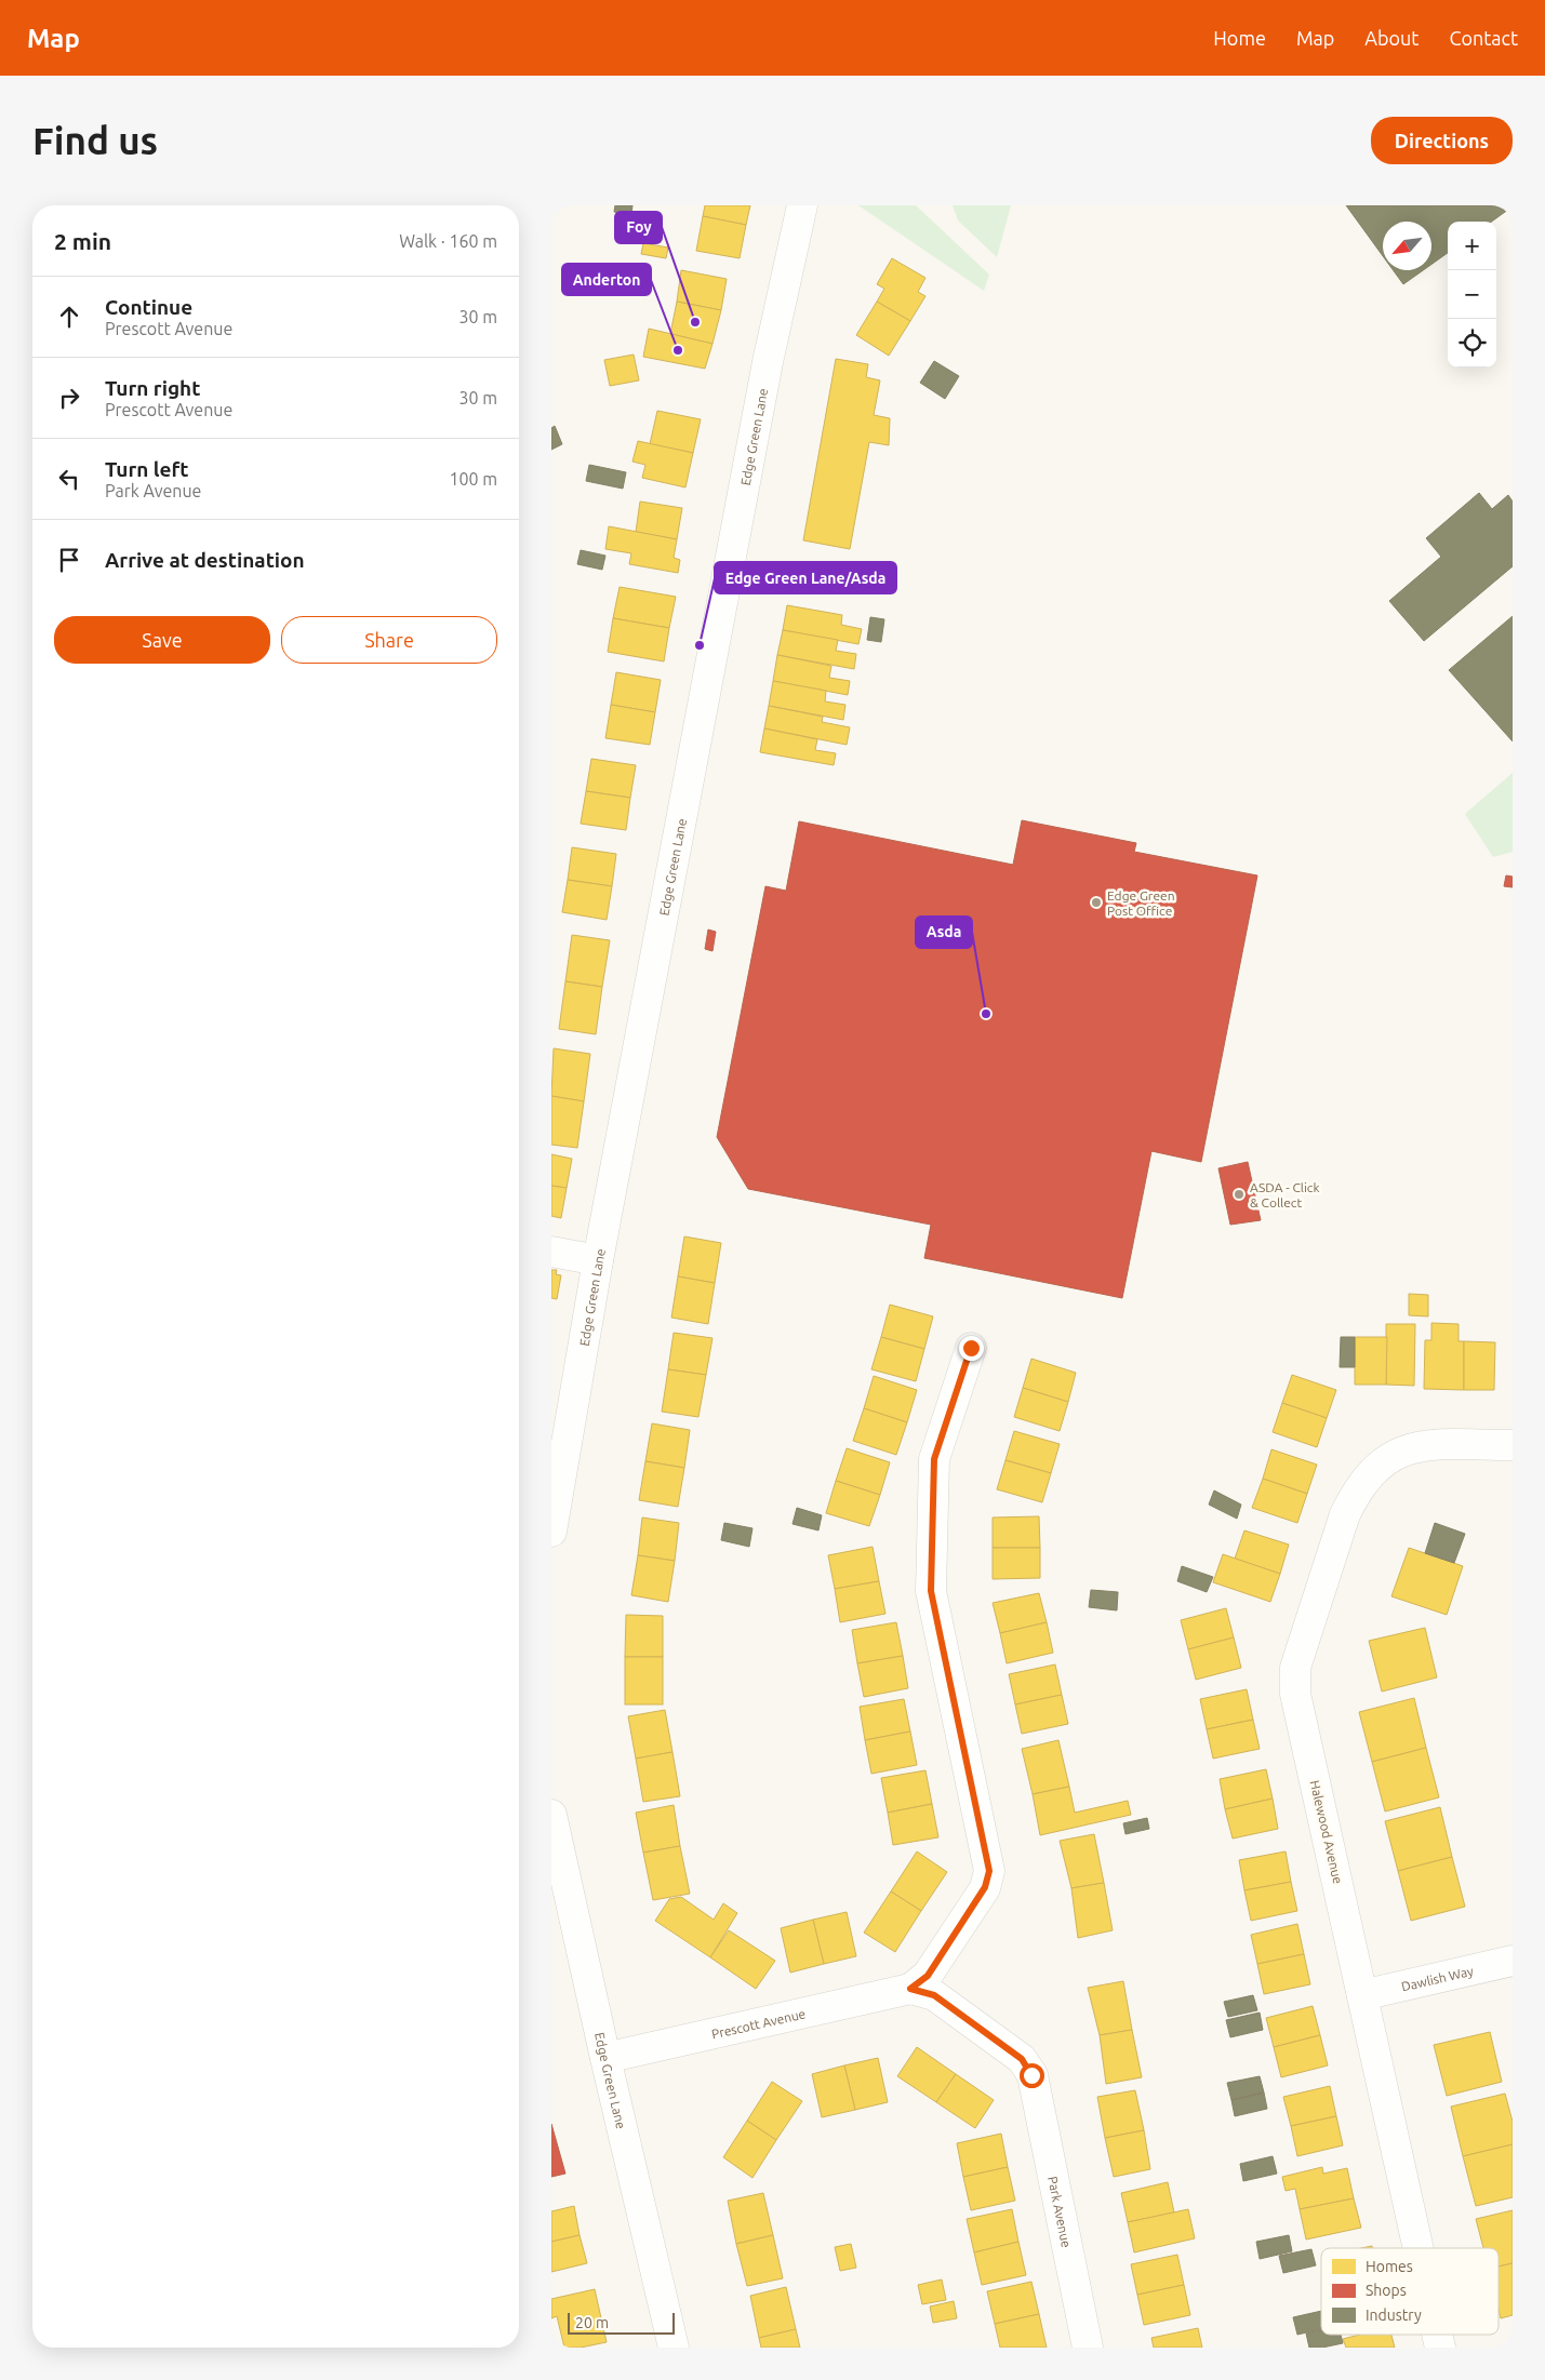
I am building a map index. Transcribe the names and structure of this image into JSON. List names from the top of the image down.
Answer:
{
  "streets": {
    "street": [
      "Edge Green Lane",
      "Halewood Avenue",
      "Dawlish Way",
      "Prescott Avenue",
      "Park Avenue"
    ]
  },
  "crossings": [
    ["Edge Green Lane", "Prescott Avenue"],
    ["Halewood Avenue", "Dawlish Way"],
    ["Prescott Avenue", "Park Avenue"]
  ],
  "places": [
    "Foy",
    "Anderton",
    "Edge Green Lane/Asda",
    "Edge Green Post Office",
    "Asda",
    "ASDA - Click & Collect"
  ],
  "legend": ["Homes", "Shops", "Industry"],
  "scale_bar": "20 m",
  "north": "bottom left",
  "page": {
    "header": "Map",
    "nav": [
      "Home",
      "Map",
      "About",
      "Contact"
    ],
    "buttons": [
      "Directions",
      ["Save", "Share"]
    ],
    "title": "Find us",
    "heading": ["2 min", "Walk · 160 m"],
    "map_buttons": ["+", "−"],
    "list": [
      ["Continue", "Prescott Avenue", "30 m"],
      ["Turn right", "Prescott Avenue", "30 m"],
      ["Turn left", "Park Avenue", "100 m"],
      "Arrive at destination"
    ],
    "scale": "20 m"
  }
}
